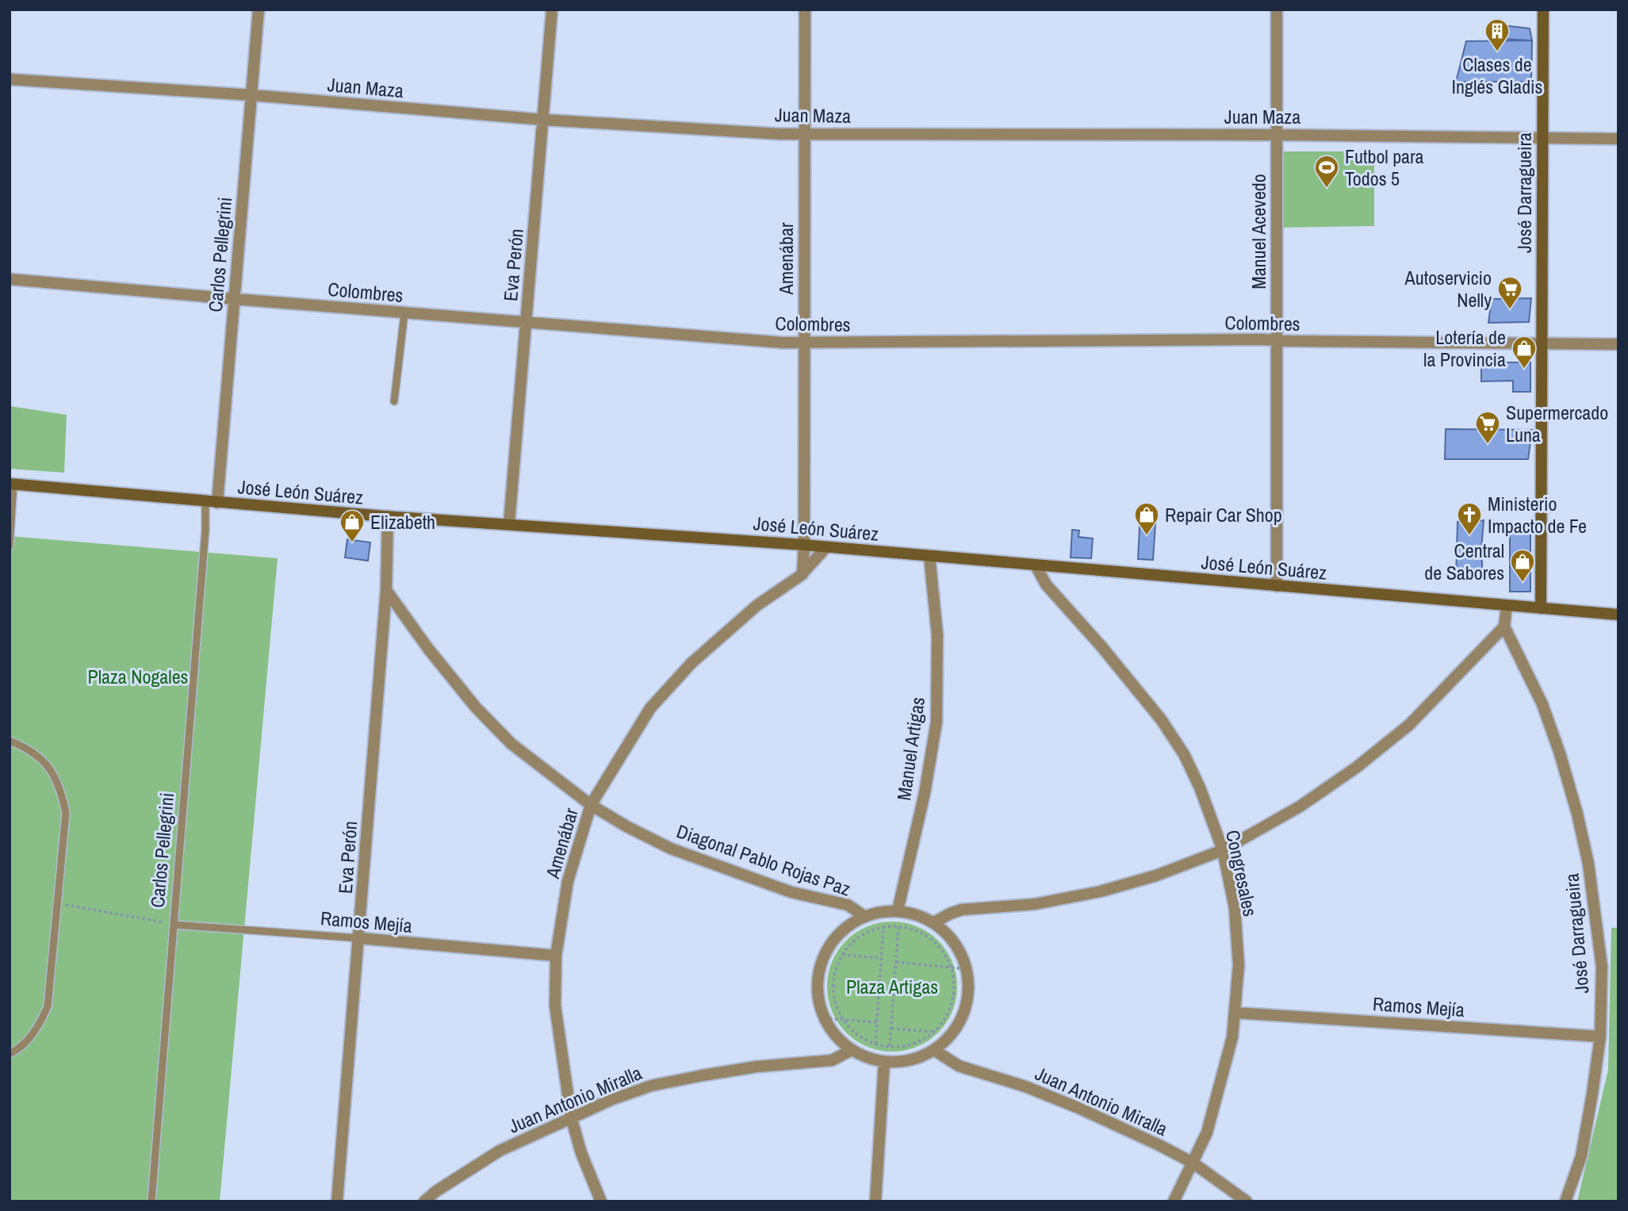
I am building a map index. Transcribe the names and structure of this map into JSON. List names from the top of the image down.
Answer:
{
  "streets": {
    "street": [
      "Juan Maza",
      "José Darragueira",
      "Manuel Acevedo",
      "Carlos Pellegrini",
      "Amenábar",
      "Eva Perón",
      "Colombres",
      "José León Suárez",
      "Manuel Artigas",
      "Diagonal Pablo Rojas Paz",
      "Congresales",
      "Ramos Mejía",
      "Juan Antonio Miralla"
    ]
  },
  "crossings": [
    ["Juan Maza", "José Darragueira"],
    ["Juan Maza", "Manuel Acevedo"],
    ["Juan Maza", "Carlos Pellegrini"],
    ["Juan Maza", "Amenábar"],
    ["Juan Maza", "Eva Perón"],
    ["José Darragueira", "Colombres"],
    ["José Darragueira", "José León Suárez"],
    ["José Darragueira", "Ramos Mejía"],
    ["Manuel Acevedo", "Colombres"],
    ["Manuel Acevedo", "José León Suárez"],
    ["Carlos Pellegrini", "Colombres"],
    ["Carlos Pellegrini", "José León Suárez"],
    ["Carlos Pellegrini", "Ramos Mejía"],
    ["Amenábar", "Colombres"],
    ["Amenábar", "José León Suárez"],
    ["Amenábar", "Diagonal Pablo Rojas Paz"],
    ["Amenábar", "Ramos Mejía"],
    ["Amenábar", "Juan Antonio Miralla"],
    ["Eva Perón", "Colombres"],
    ["Eva Perón", "José León Suárez"],
    ["Eva Perón", "Diagonal Pablo Rojas Paz"],
    ["Eva Perón", "Ramos Mejía"],
    ["José León Suárez", "Manuel Artigas"],
    ["José León Suárez", "Congresales"],
    ["Congresales", "Ramos Mejía"],
    ["Congresales", "Juan Antonio Miralla"]
  ],
  "parks": ["Plaza Nogales", "Plaza Artigas"],
  "places": {
    "building": ["Clases de Inglés Gladis"],
    "sports": ["Futbol para Todos 5"],
    "supermarket": ["Autoservicio Nelly", "Supermercado Luna"],
    "shop": [
      "Lotería de la Provincia",
      "Repair Car Shop",
      "Elizabeth",
      "Central de Sabores"
    ],
    "church": ["Ministerio Impacto de Fe"]
  }
}
